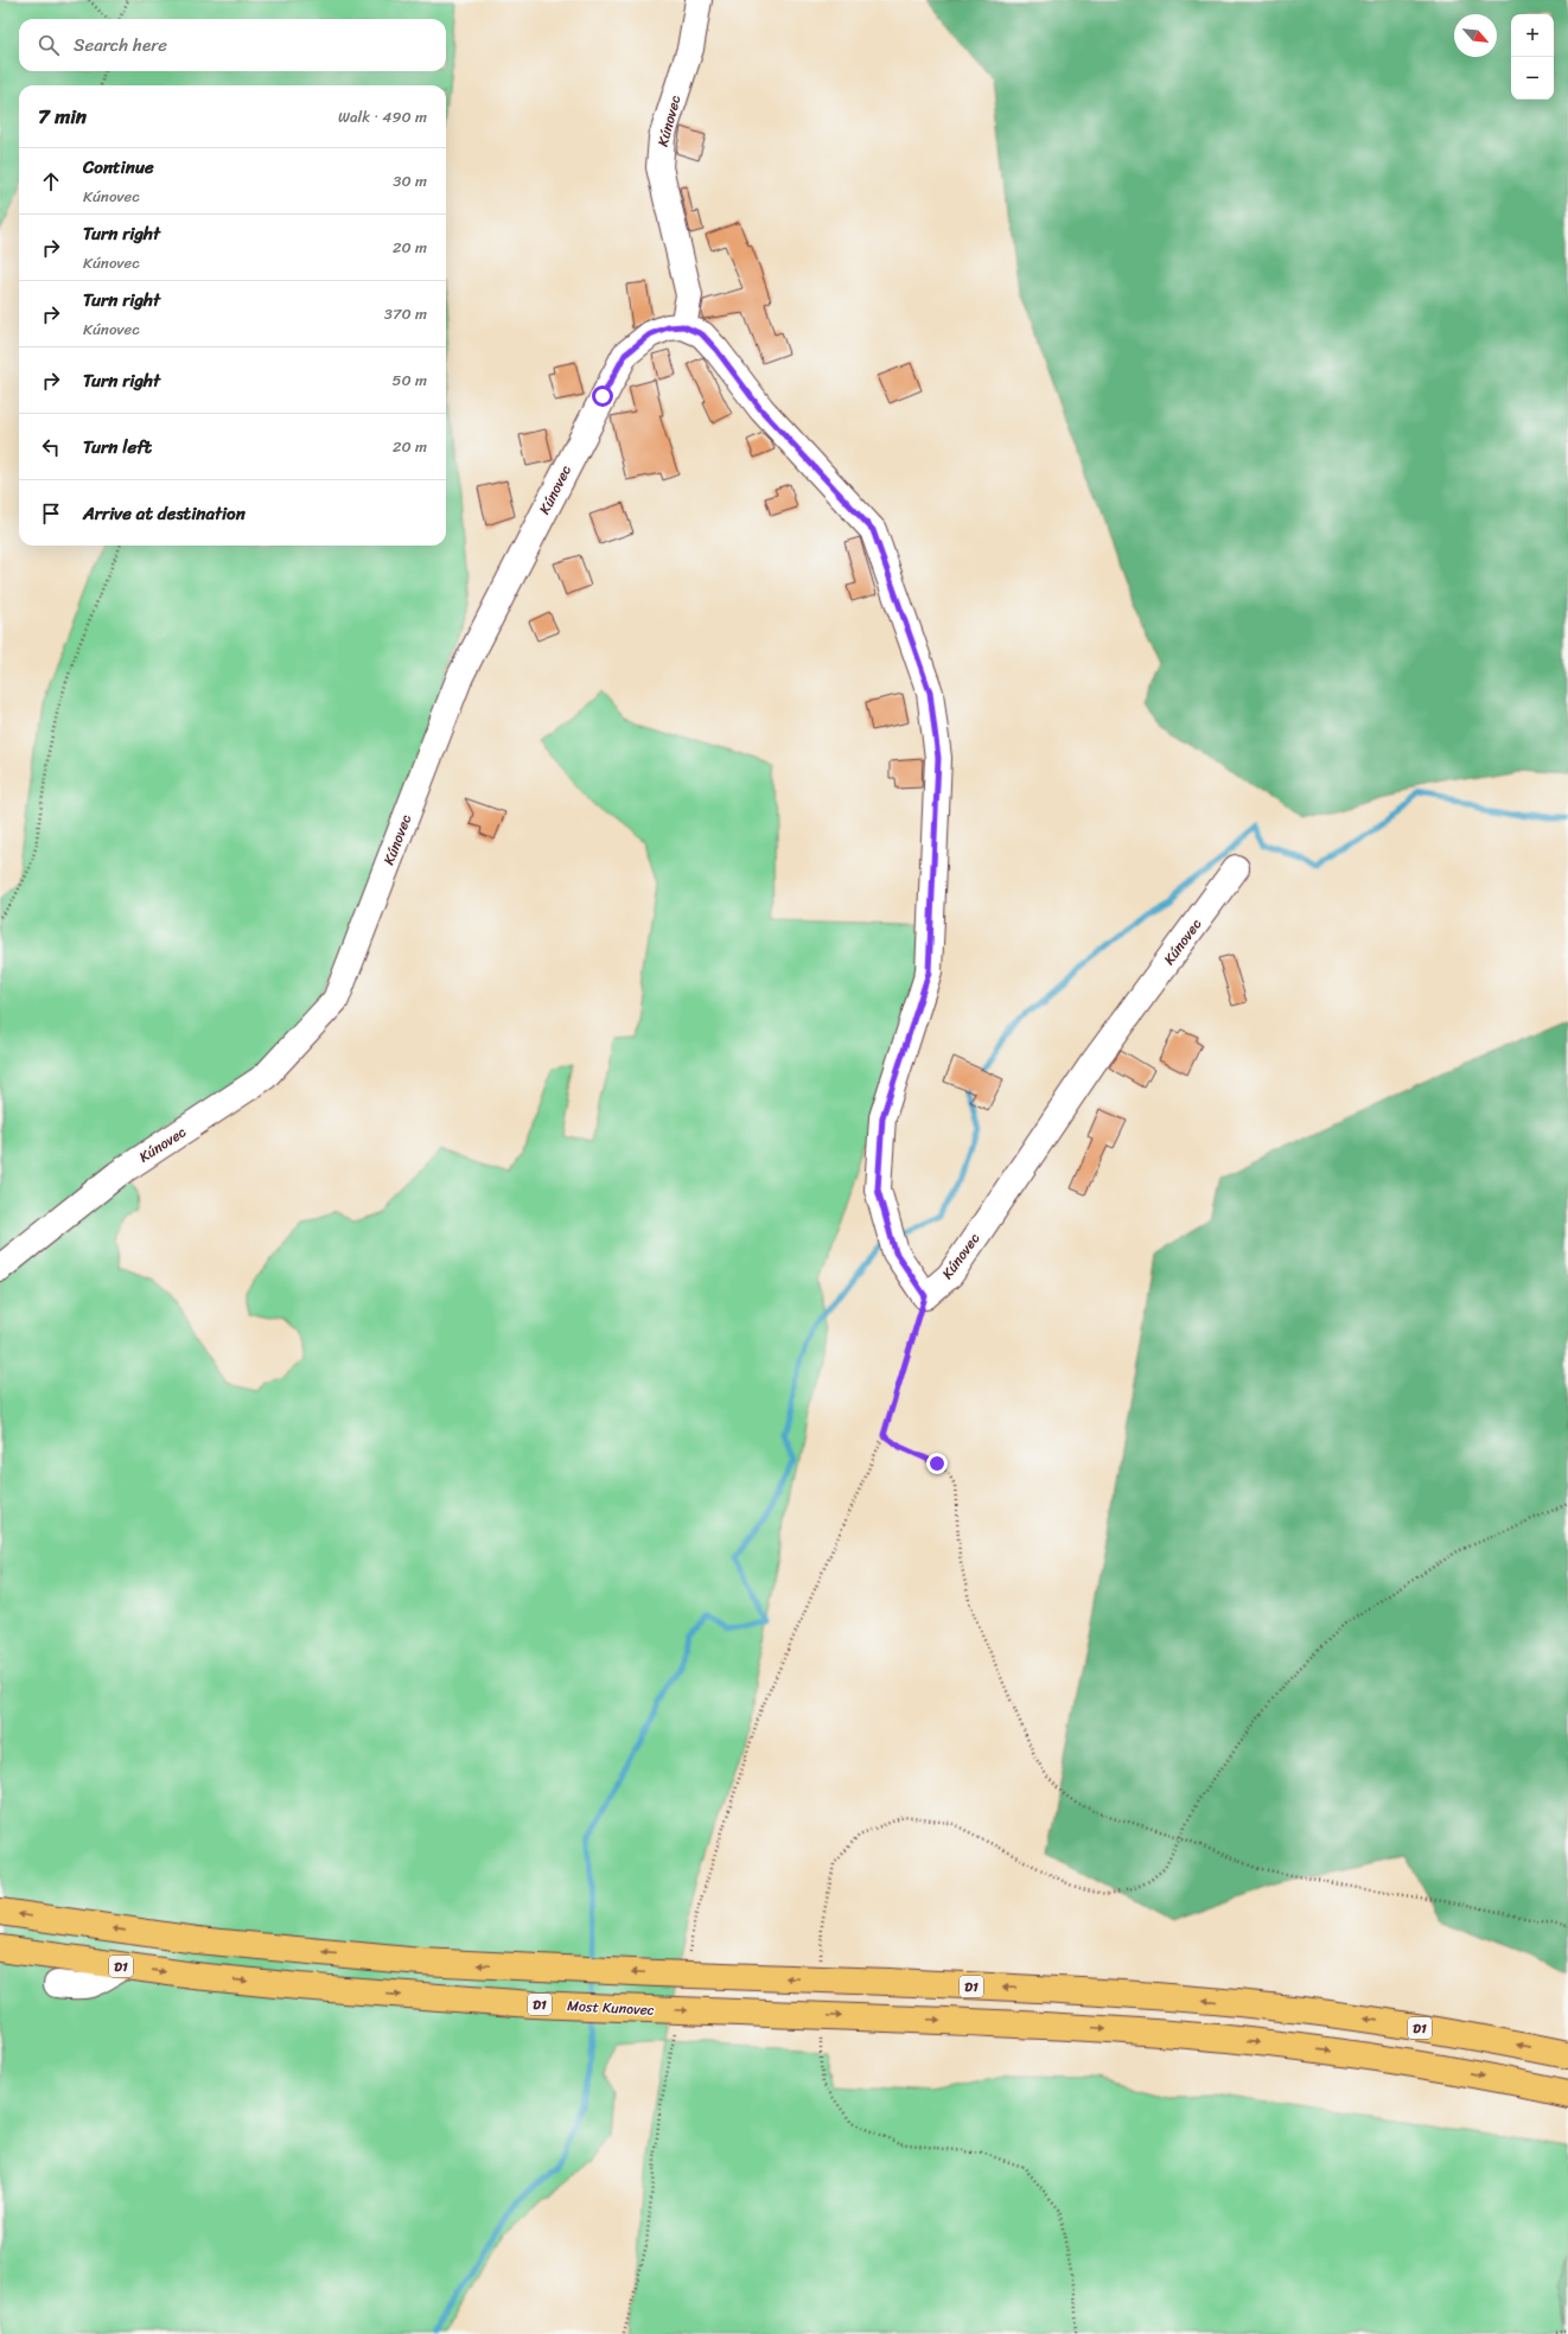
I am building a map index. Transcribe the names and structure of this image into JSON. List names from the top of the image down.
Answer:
{
  "streets": {
    "highway": ["D1", "Most Kunovec"],
    "street": ["Kúnovec"]
  },
  "crossings": [
    ["D1", "Most Kunovec"]
  ],
  "north": "bottom right",
  "page": {
    "map_buttons": ["+", "−"],
    "search": "Search here",
    "heading": ["7 min", "Walk · 490 m"],
    "list": [
      ["Continue", "Kúnovec", "30 m"],
      ["Turn right", "Kúnovec", "20 m"],
      ["Turn right", "Kúnovec", "370 m"],
      ["Turn right", "50 m"],
      ["Turn left", "20 m"],
      "Arrive at destination"
    ]
  }
}
